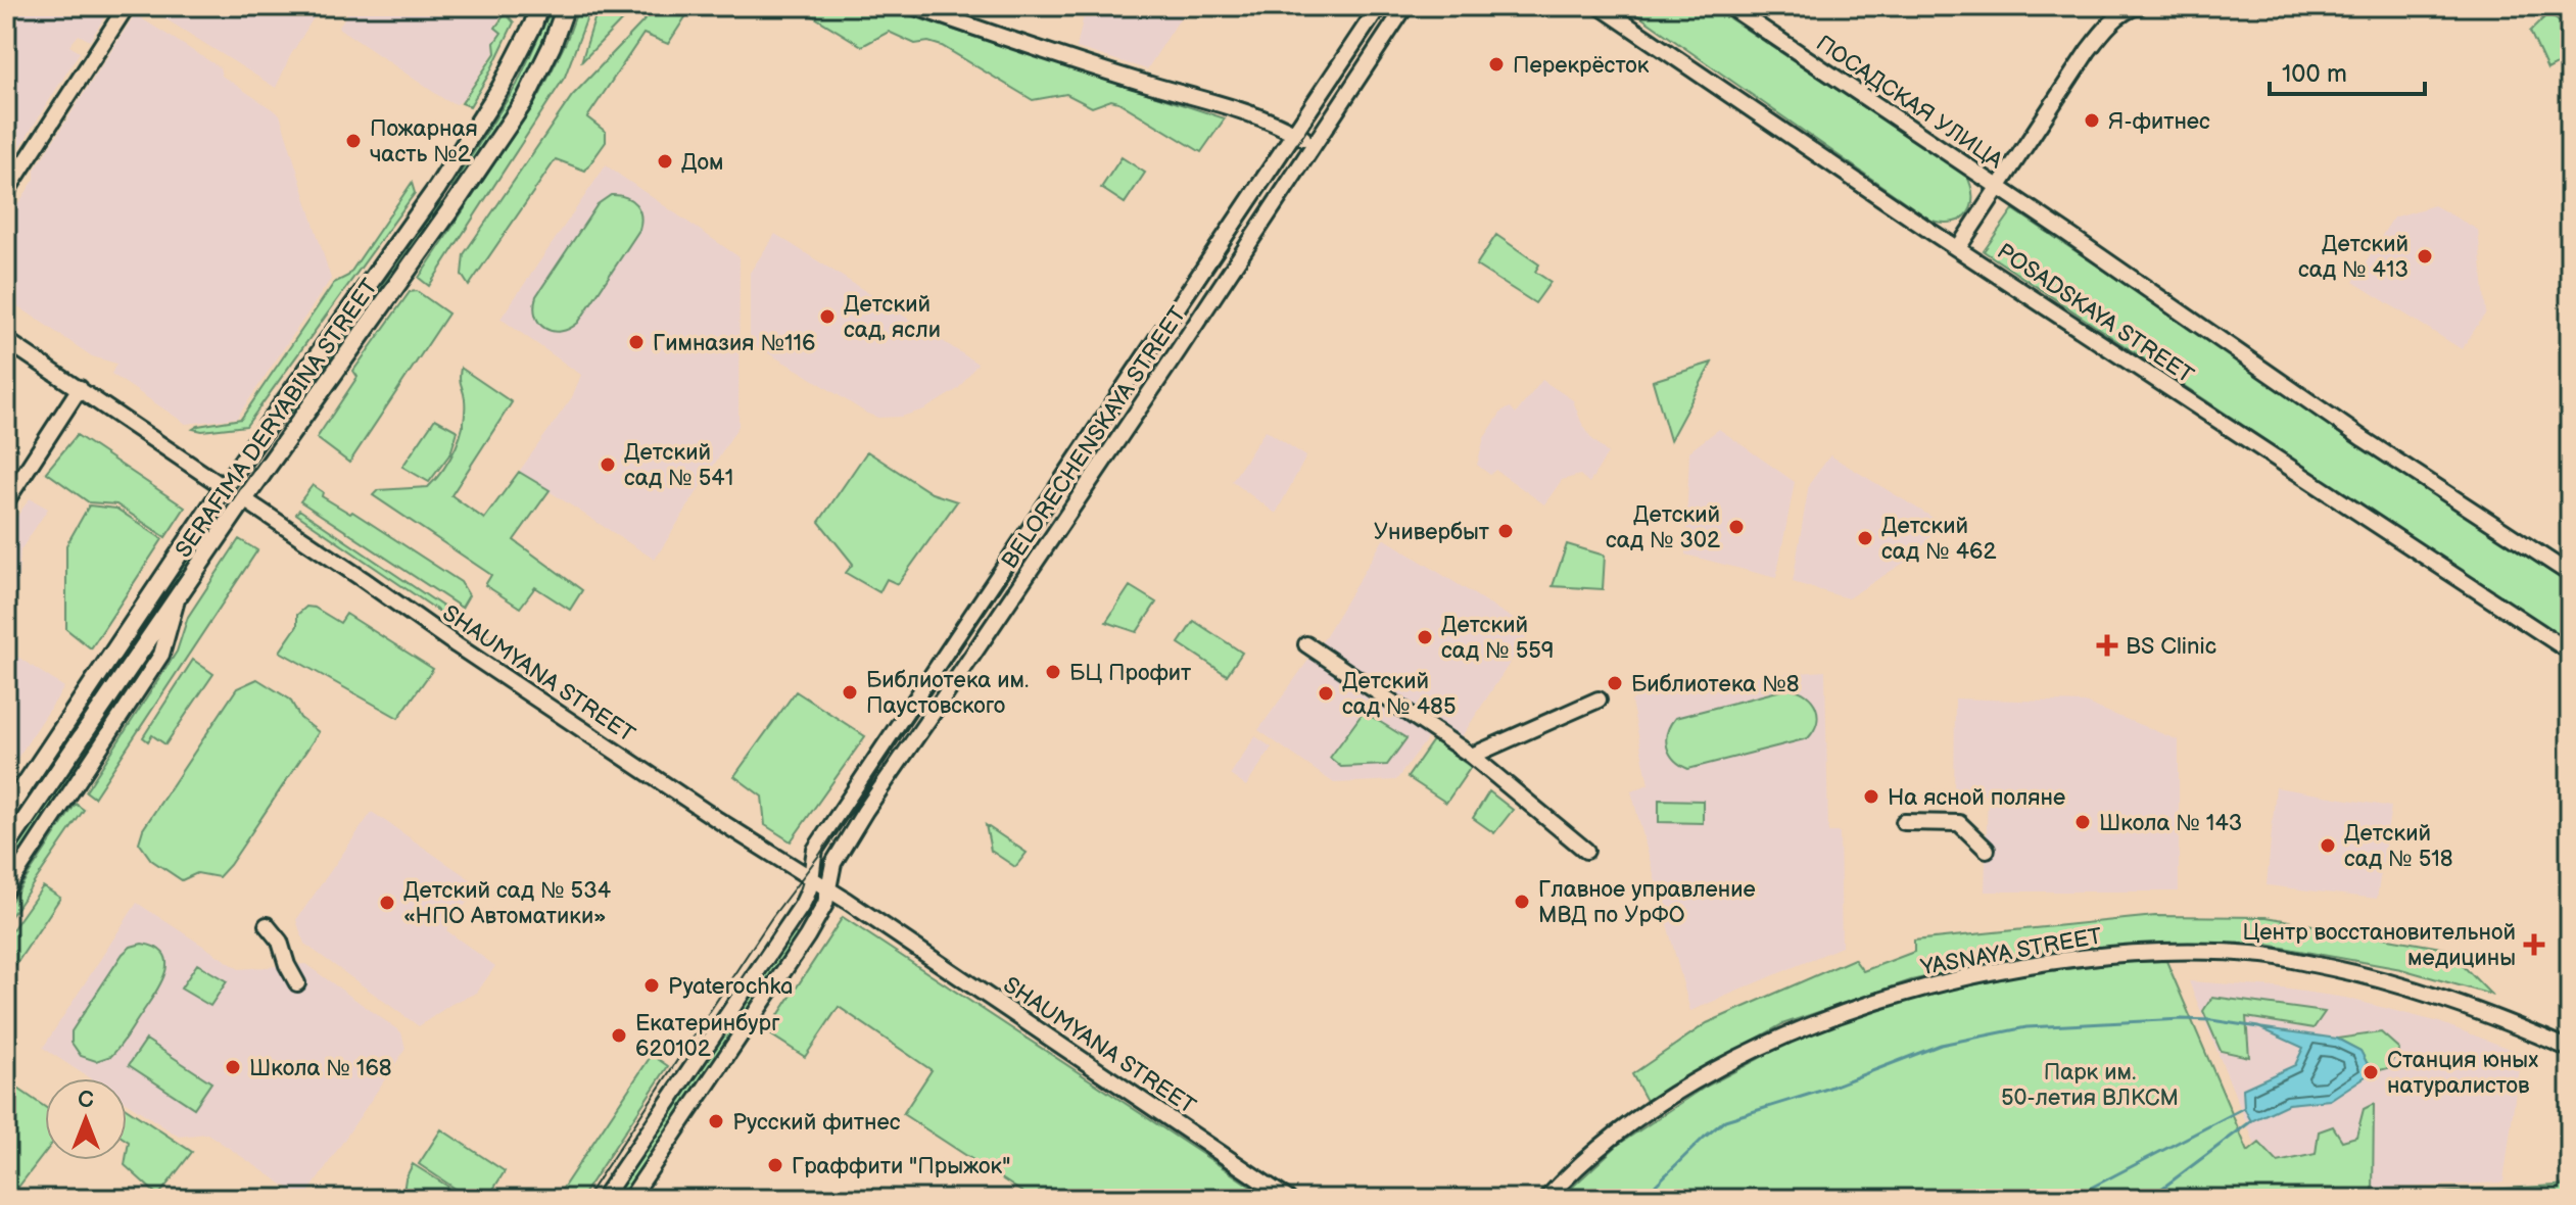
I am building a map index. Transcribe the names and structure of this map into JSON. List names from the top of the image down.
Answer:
{
  "streets": {
    "main road": ["SERAFIMA DERYABINA STREET"],
    "street": [
      "ПОСАДСКАЯ УЛИЦА",
      "POSADSKAYA STREET",
      "BELORECHENSKAYA STREET",
      "SHAUMYANA STREET"
    ]
  },
  "crossings": [
    ["SERAFIMA DERYABINA STREET", "SHAUMYANA STREET"],
    ["BELORECHENSKAYA STREET", "SHAUMYANA STREET"]
  ],
  "parks": ["Парк им. 50-летия ВЛКСМ"],
  "places": {
    "other": [
      "Перекрёсток",
      "Я-фитнес",
      "Пожарная часть №2",
      "Дом",
      "Детский сад № 413",
      "Детский сад, ясли",
      "Гимназия №116",
      "Детский сад № 541",
      "Детский сад № 302",
      "Универбыт",
      "Детский сад № 462",
      "Детский сад № 559",
      "БЦ Профит",
      "Библиотека №8",
      "Библиотека им. Паустовского",
      "Детский сад № 485",
      "На ясной поляне",
      "Школа № 143",
      "Детский сад № 518",
      "Главное управление МВД по УрФО",
      "Детский сад № 534 «НПО Автоматики»",
      "Pyaterochka",
      "Екатеринбург 620102",
      "Школа № 168",
      "Станция юных натуралистов",
      "Русский фитнес",
      "Граффити \"Прыжок\""
    ],
    "health": ["BS Clinic", "Центр восстановительной медицины"]
  },
  "scale_bar": "100 m",
  "north": "top"
}
